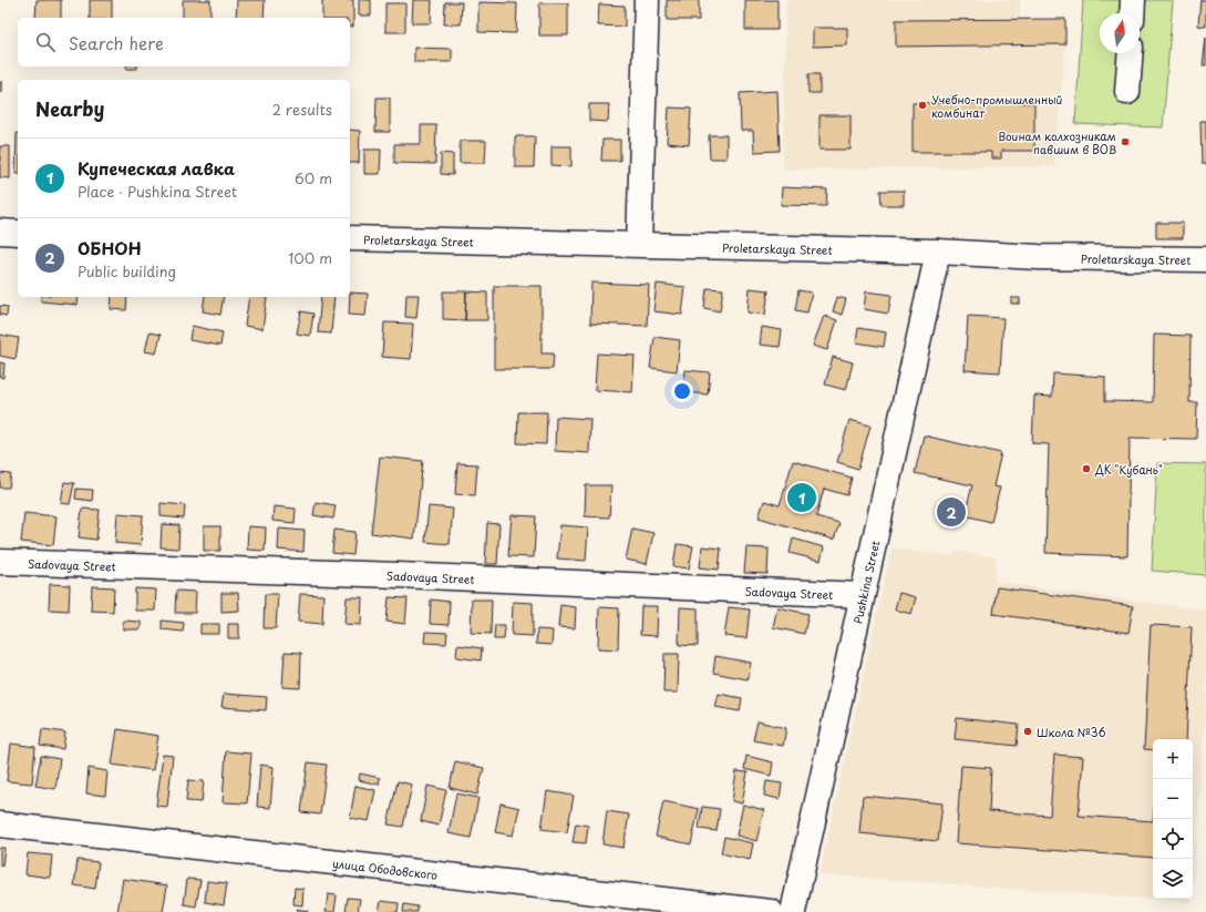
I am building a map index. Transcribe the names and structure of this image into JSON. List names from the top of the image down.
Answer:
{
  "streets": {
    "street": [
      "Proletarskaya Street",
      "Sadovaya Street",
      "Pushkina Street",
      "улица Ободовского"
    ]
  },
  "crossings": [
    ["Proletarskaya Street", "Pushkina Street"],
    ["Sadovaya Street", "Pushkina Street"]
  ],
  "places": [
    "Учебно-промышленный комбинат",
    "Воинам колхозникам павшим в ВОВ",
    "ДК \"Кубань\"",
    "Школа №36"
  ],
  "north": "top",
  "page": {
    "search": "Search here",
    "heading": ["Nearby", "2 results"],
    "list": [
      {
        "mark": "1",
        "name": "Купеческая лавка",
        "note": "Place · Pushkina Street",
        "value": "60 m"
      },
      {
        "mark": "2",
        "name": "ОБНОН",
        "note": "Public building",
        "value": "100 m"
      }
    ],
    "pins": ["1", "2"],
    "map_buttons": ["+", "−"]
  }
}
